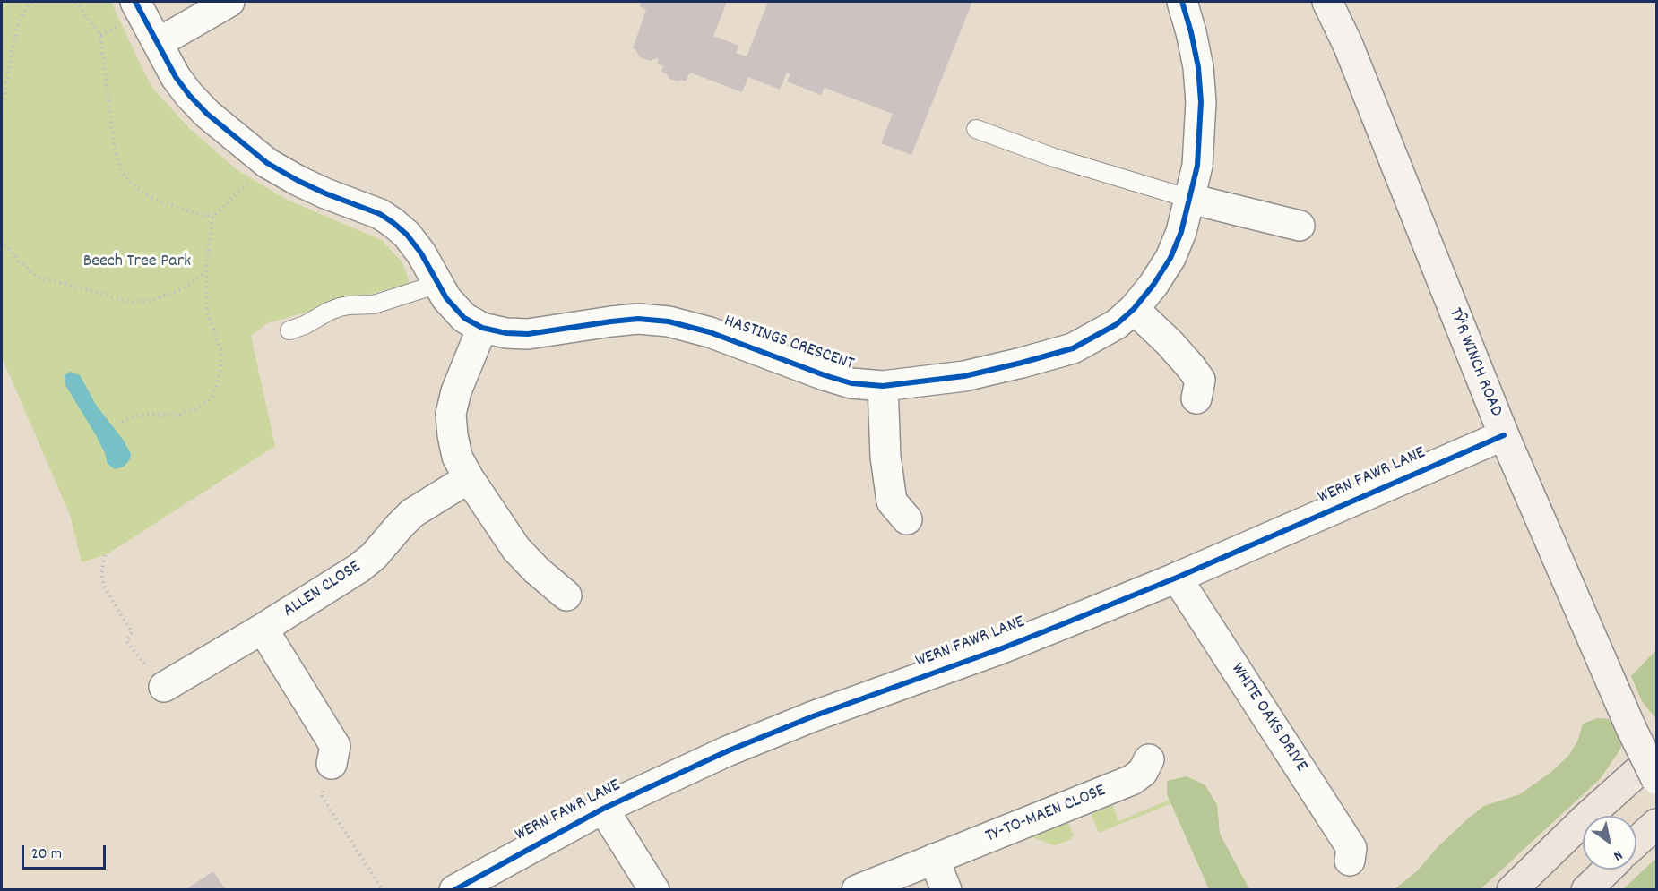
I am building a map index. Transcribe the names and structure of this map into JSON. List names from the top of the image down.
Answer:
{
  "streets": {
    "main road": ["TŶ'R WINCH ROAD"],
    "street": [
      "HASTINGS CRESCENT",
      "WERN FAWR LANE",
      "ALLEN CLOSE",
      "WHITE OAKS DRIVE",
      "TY-TO-MAEN CLOSE"
    ]
  },
  "crossings": [
    ["TŶ'R WINCH ROAD", "WERN FAWR LANE"],
    ["WERN FAWR LANE", "WHITE OAKS DRIVE"]
  ],
  "parks": ["Beech Tree Park"],
  "scale_bar": "20 m",
  "north": "bottom right"
}
